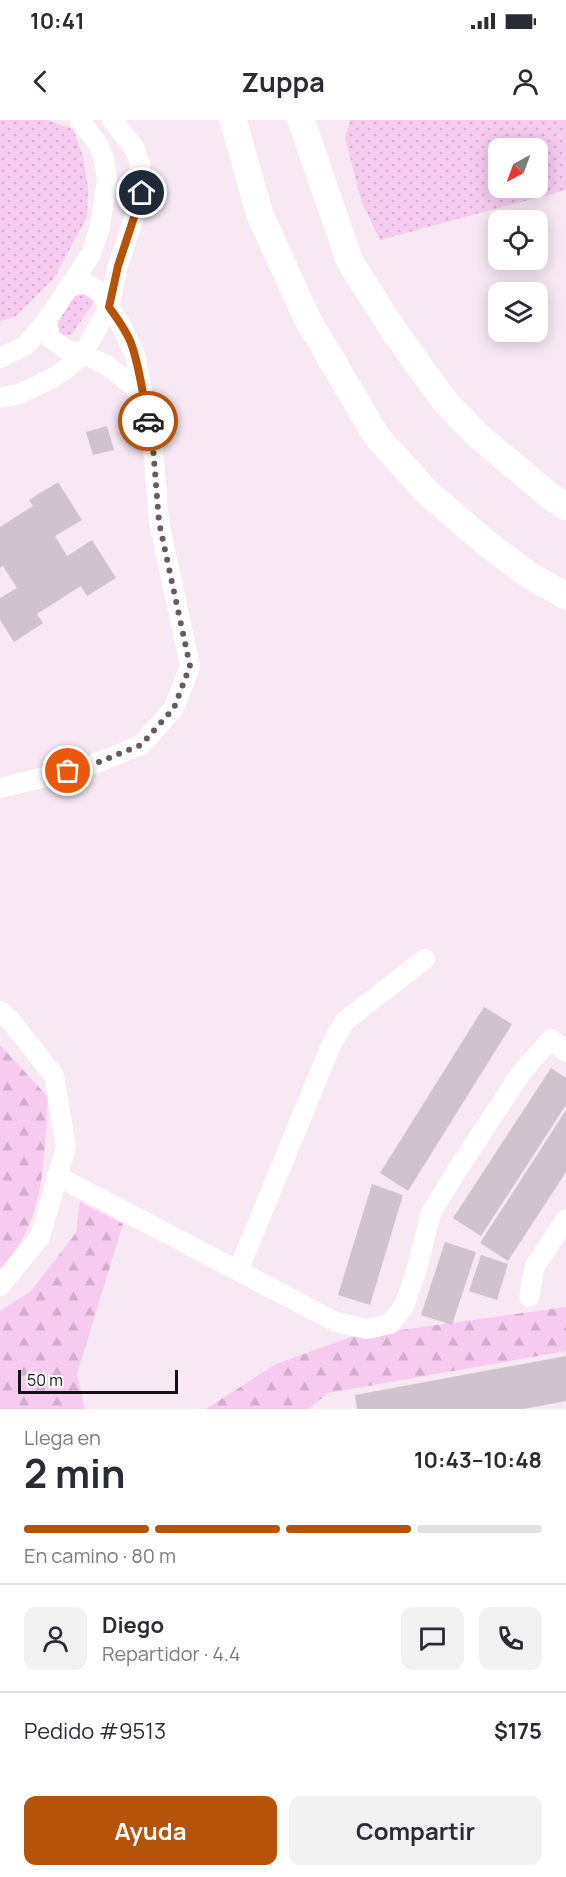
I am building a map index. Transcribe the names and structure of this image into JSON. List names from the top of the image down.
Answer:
{
  "scale_bar": "50 m",
  "north": "bottom left",
  "page": {
    "status": "10:41",
    "header": "Zuppa",
    "scale": "50 m",
    "heading": ["2 min", "Llega en", "10:43–10:48"],
    "panel": [
      "Diego",
      "Repartidor · 4.4",
      "Pedido #9513",
      "$175"
    ],
    "bar": "En camino · 80 m",
    "buttons": ["Ayuda", "Compartir"]
  }
}
